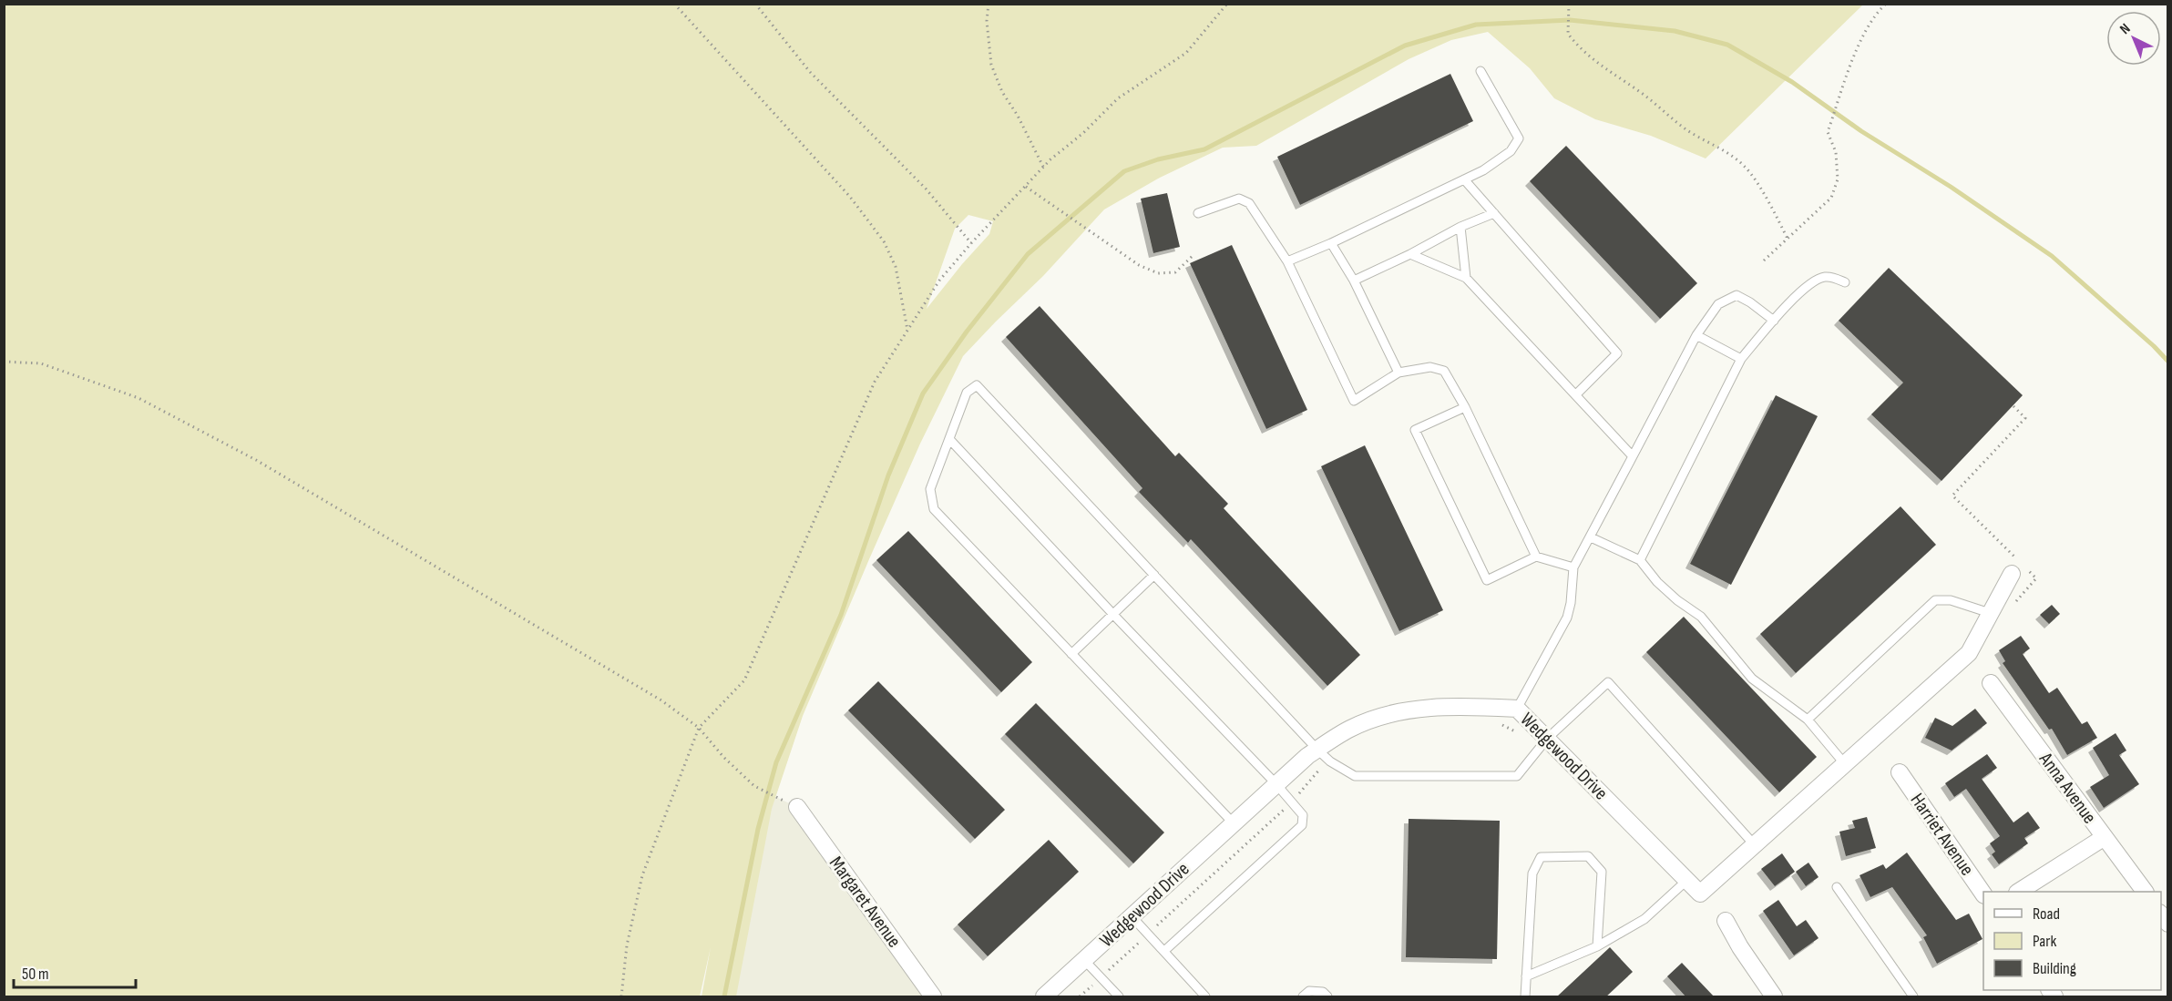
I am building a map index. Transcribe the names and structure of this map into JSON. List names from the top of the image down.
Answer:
{
  "streets": {
    "street": [
      "Wedgewood Drive",
      "Anna Avenue",
      "Harriet Avenue",
      "Margaret Avenue"
    ]
  },
  "legend": ["Road", "Park", "Building"],
  "scale_bar": "50 m",
  "north": "top left"
}
